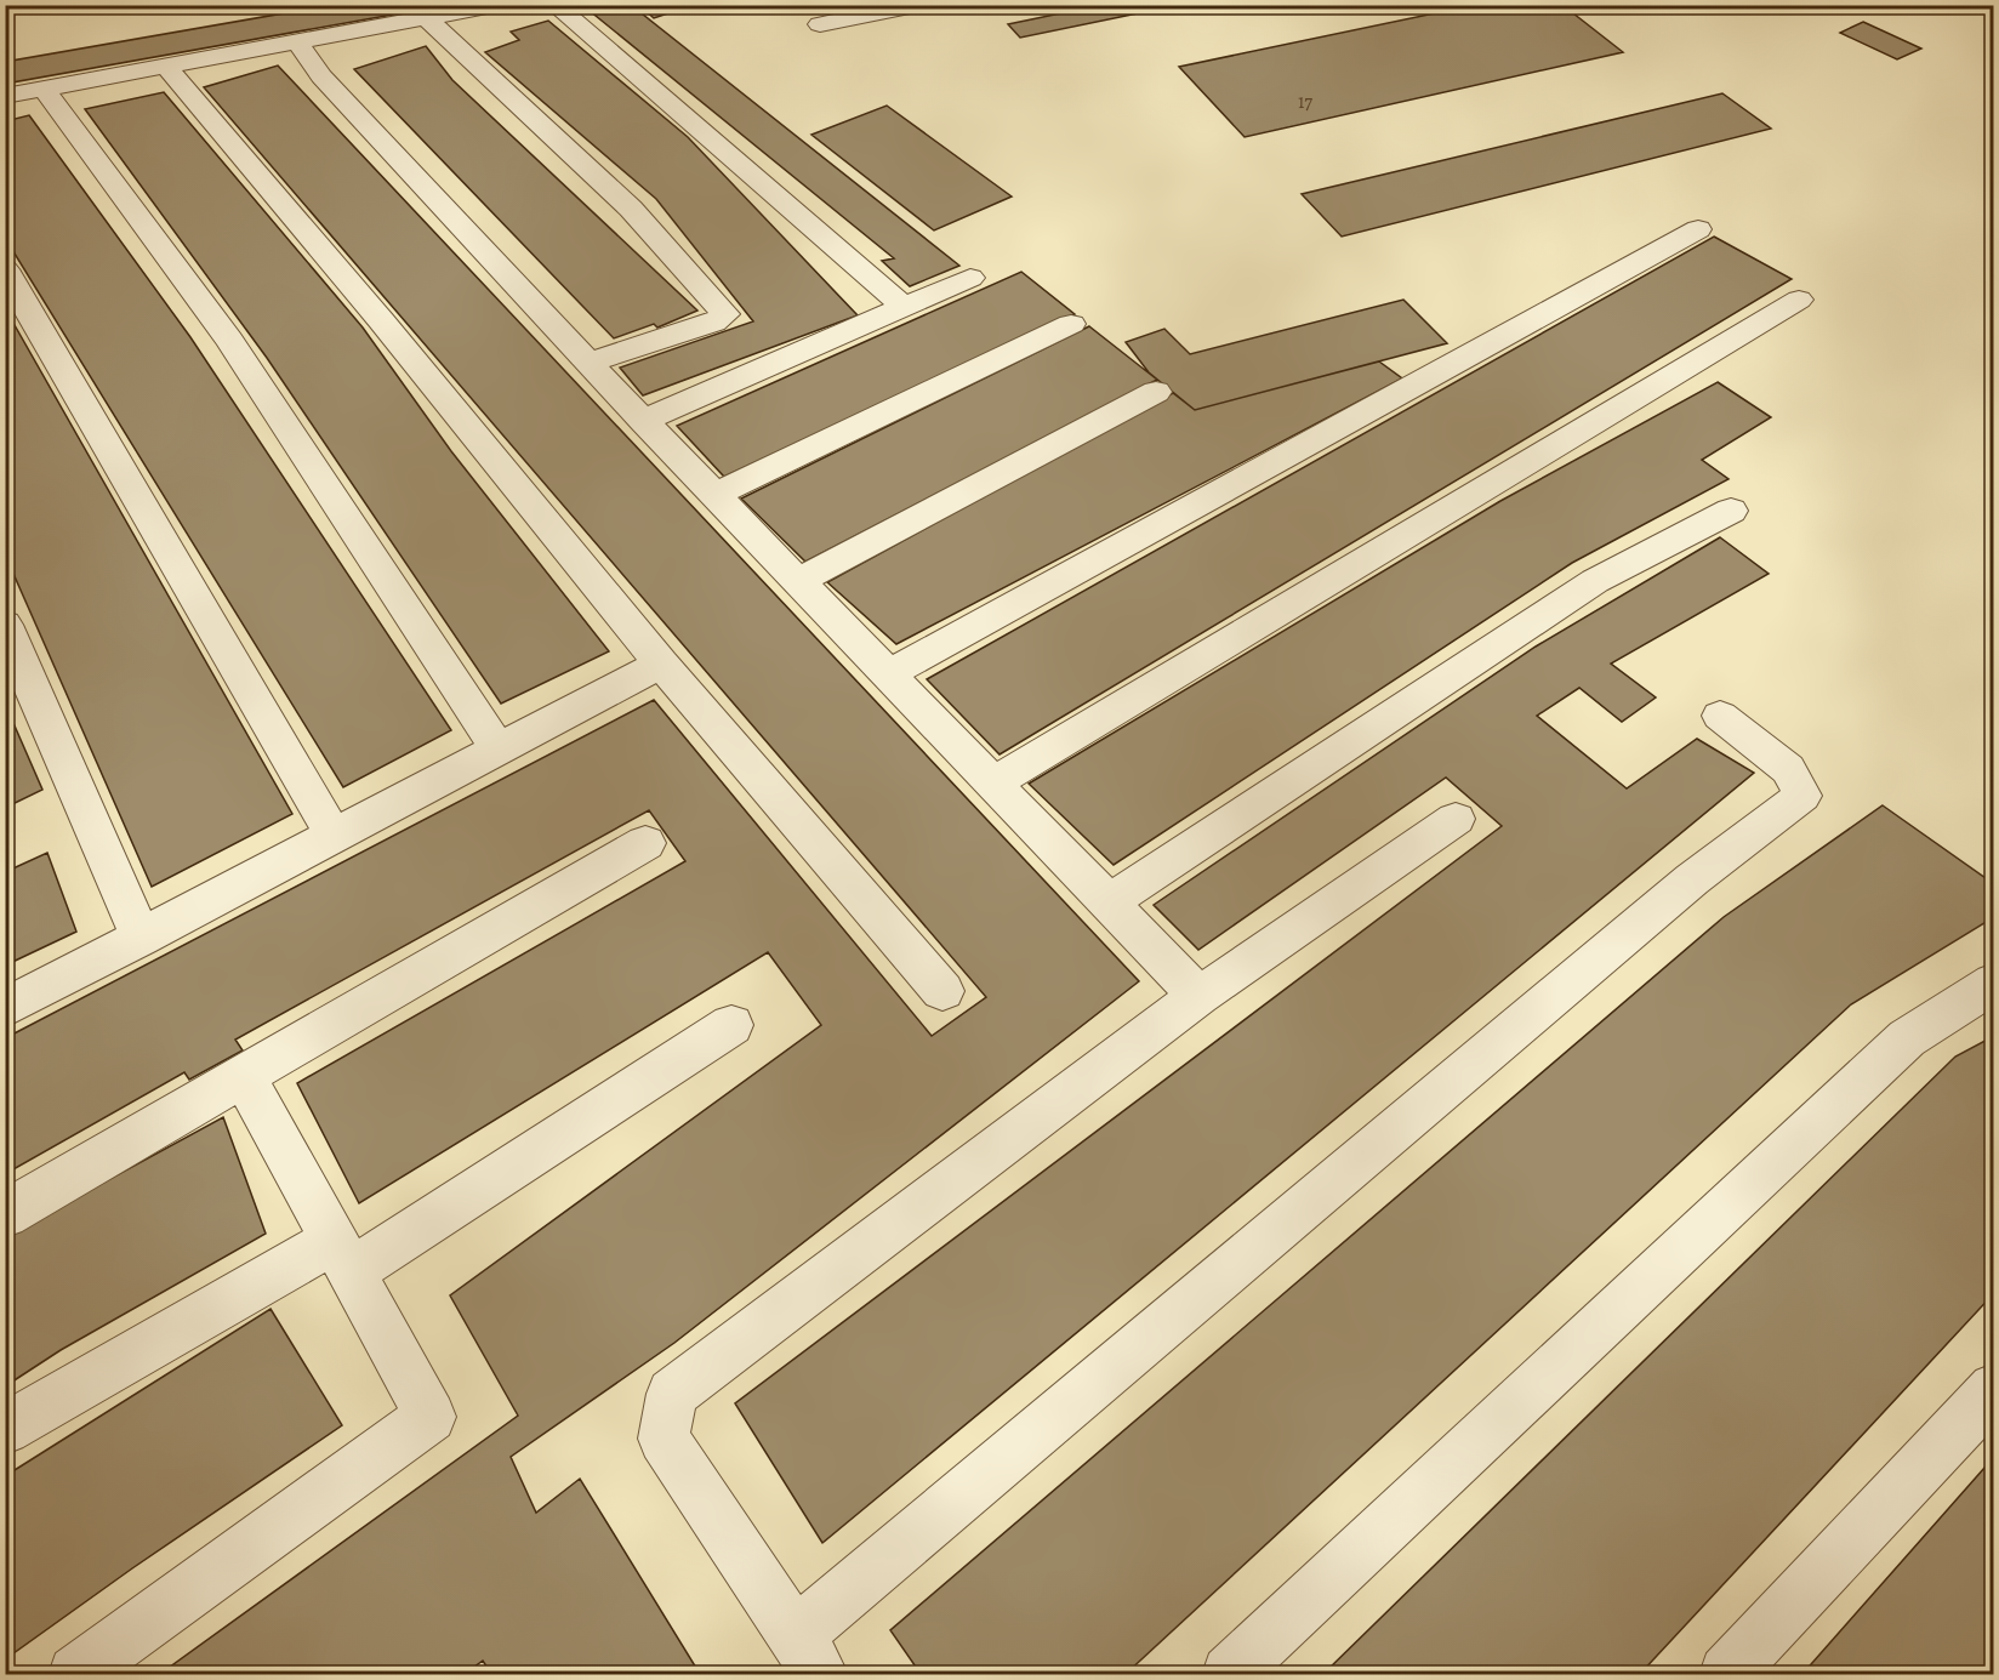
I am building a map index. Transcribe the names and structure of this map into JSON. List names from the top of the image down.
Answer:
{
  "house_numbers": ["17"]
}
